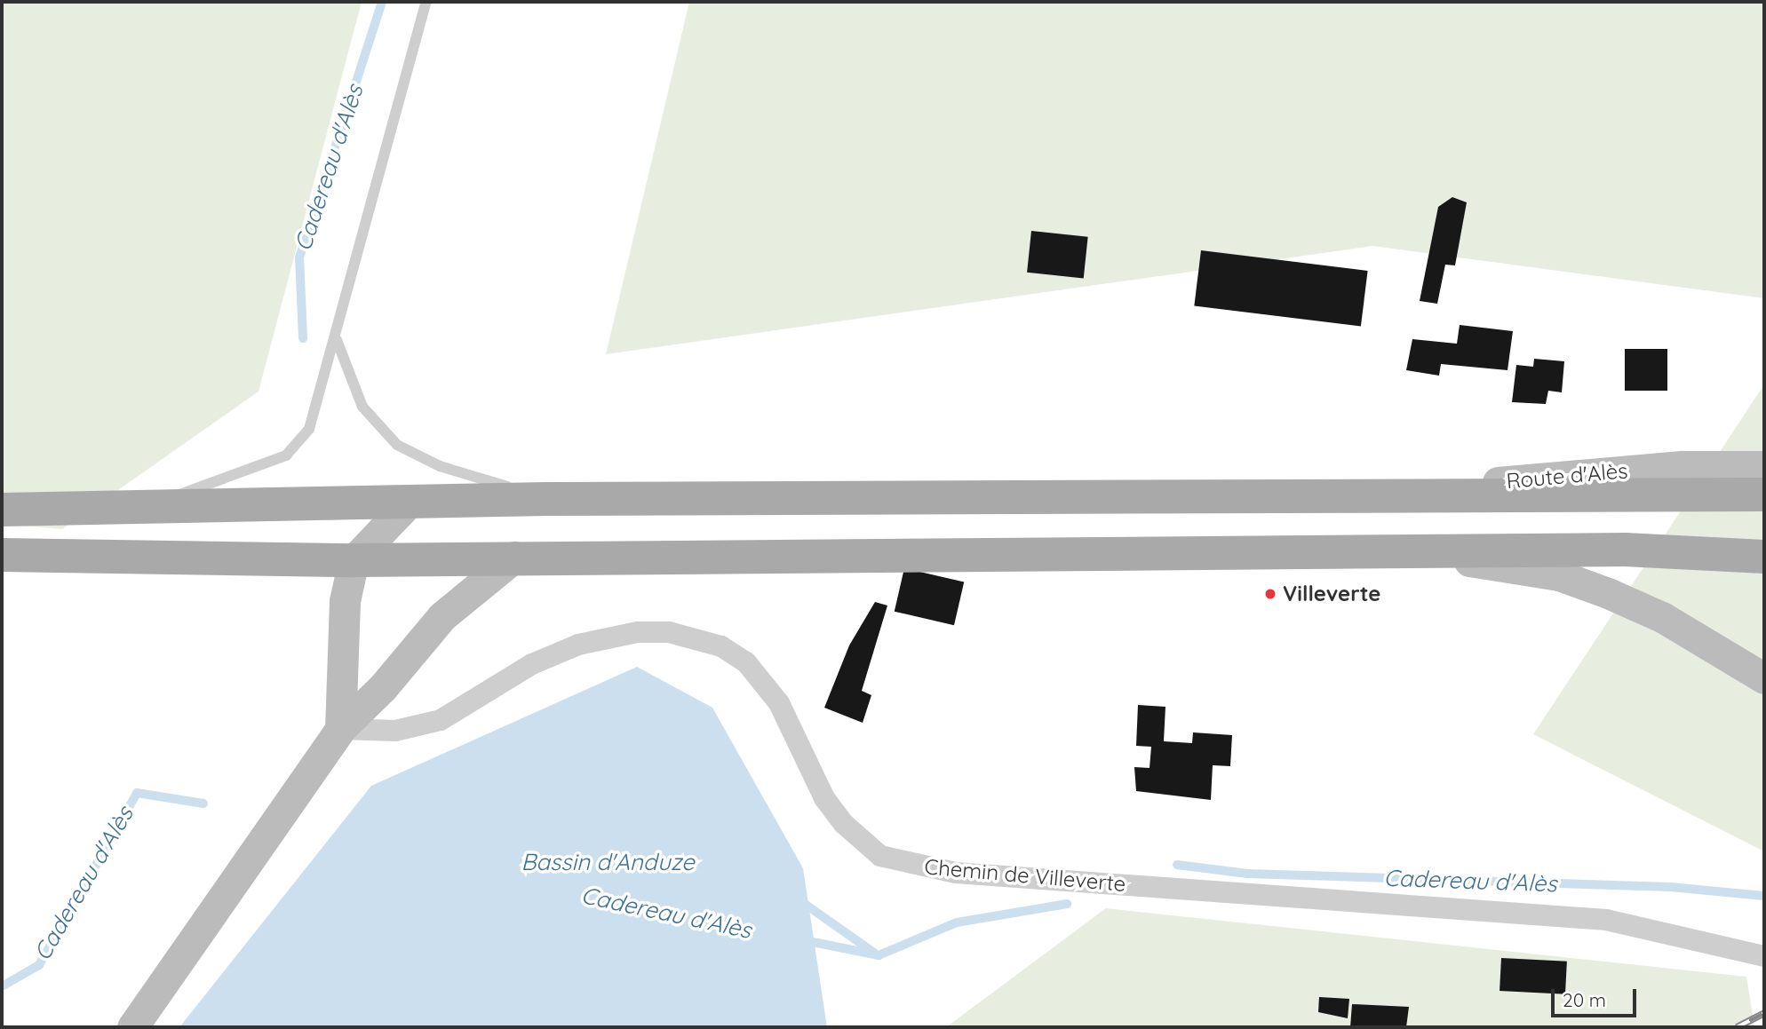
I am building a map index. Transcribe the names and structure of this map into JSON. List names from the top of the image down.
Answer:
{
  "streets": {
    "main road": ["Route d'Alès"],
    "street": ["Chemin de Villeverte"]
  },
  "water": ["Cadereau d'Alès", "Bassin d'Anduze"],
  "places": ["Villeverte"],
  "scale_bar": "20 m"
}
